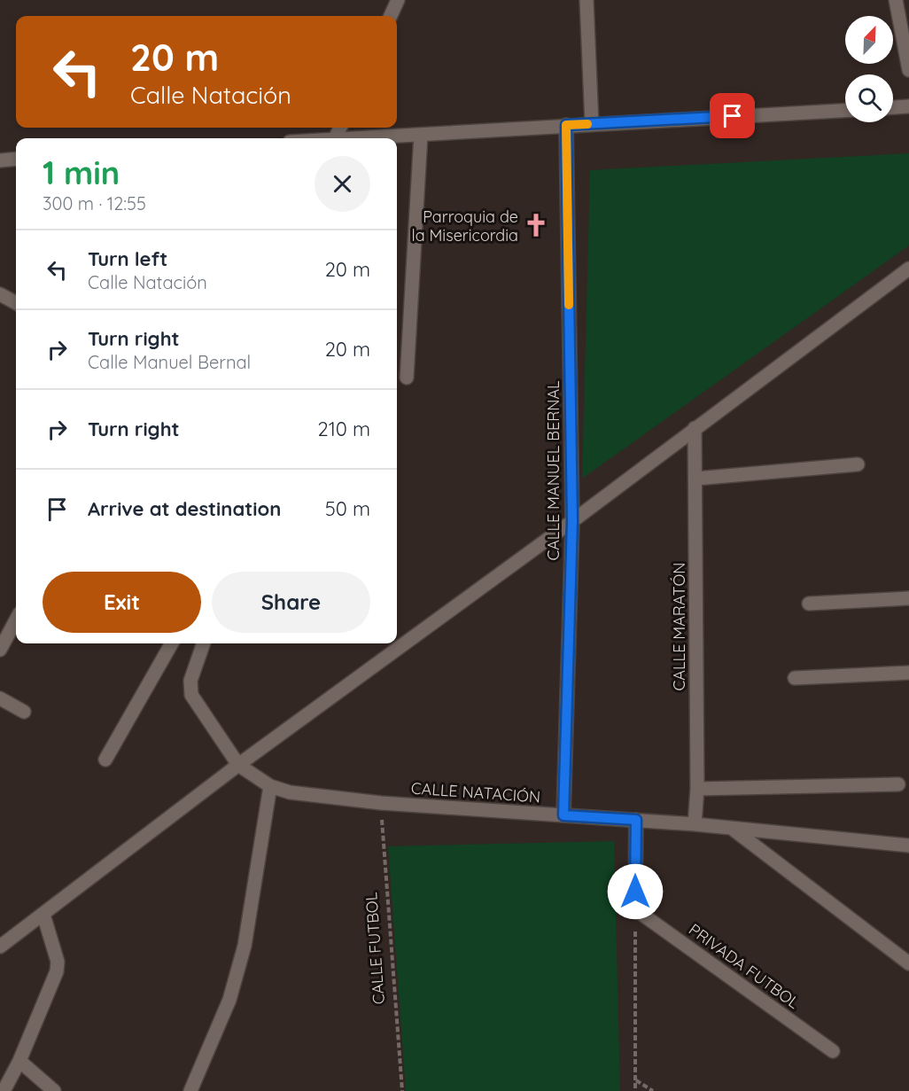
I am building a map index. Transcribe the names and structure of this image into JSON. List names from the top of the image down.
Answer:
{
  "streets": {
    "street": [
      "CALLE MANUEL BERNAL",
      "CALLE MARATÓN",
      "CALLE NATACIÓN",
      "PRIVADA FUTBOL"
    ],
    "path": ["CALLE FUTBOL"]
  },
  "crossings": [
    ["CALLE MANUEL BERNAL", "CALLE NATACIÓN"],
    ["CALLE MARATÓN", "CALLE NATACIÓN"],
    ["CALLE NATACIÓN", "CALLE FUTBOL"]
  ],
  "places": {
    "church": ["Parroquia de la Misericordia"]
  },
  "north": "top right",
  "page": {
    "turn": ["20 m", "Calle Natación"],
    "heading": ["1 min", "300 m · 12:55"],
    "list": [
      {
        "name": "Turn left",
        "note": "Calle Natación",
        "value": "20 m"
      },
      {
        "name": "Turn right",
        "note": "Calle Manuel Bernal",
        "value": "20 m"
      },
      {
        "name": "Turn right",
        "value": "210 m"
      },
      {
        "name": "Arrive at destination",
        "value": "50 m"
      }
    ],
    "buttons": ["Exit", "Share"]
  }
}
